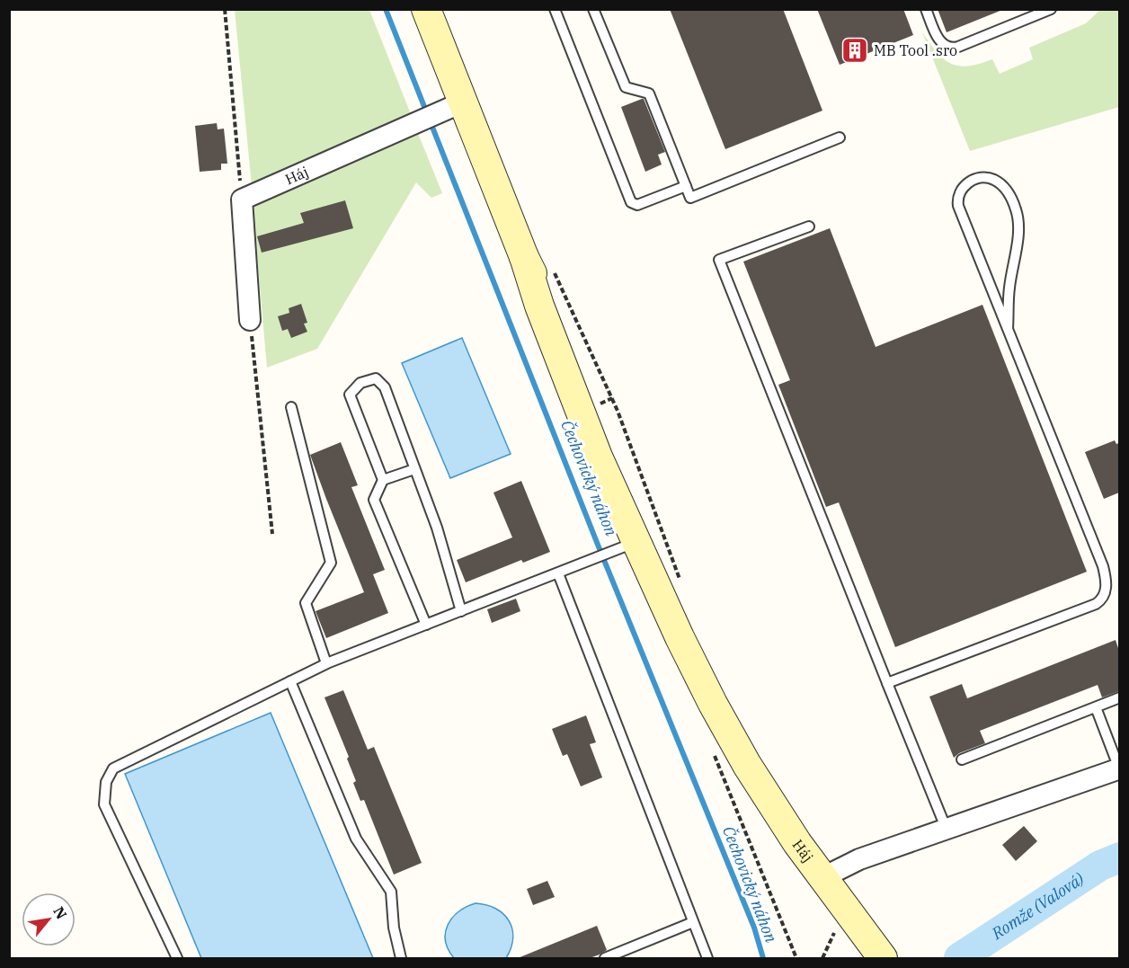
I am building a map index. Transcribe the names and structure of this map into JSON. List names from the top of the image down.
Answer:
{
  "streets": {
    "main road": ["Háj"]
  },
  "water": ["Čechovický náhon", "Romže (Valová)"],
  "places": {
    "building": ["MB Tool .sro"]
  },
  "north": "top right"
}
